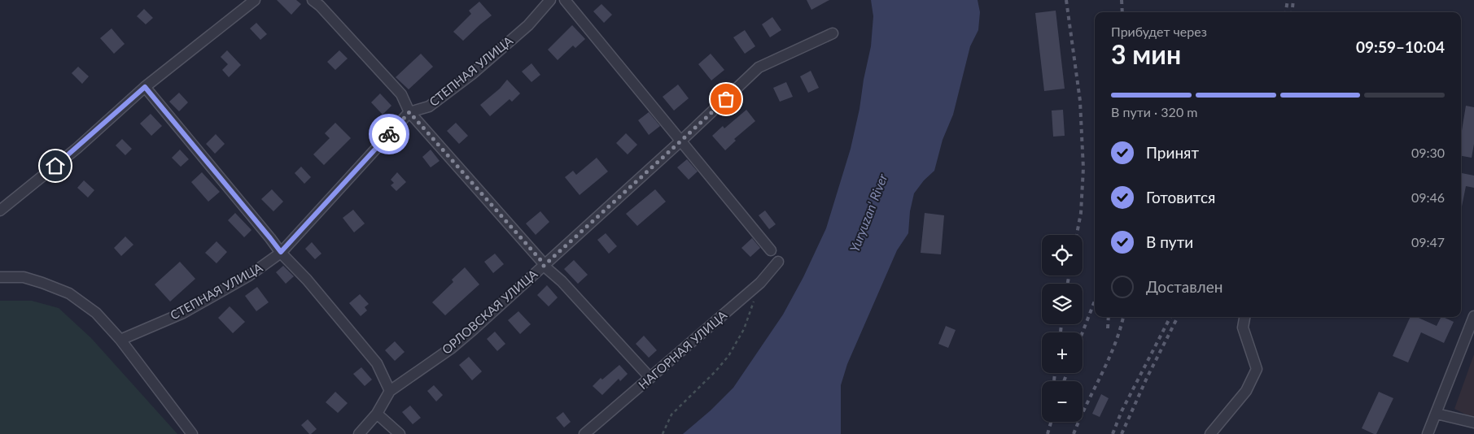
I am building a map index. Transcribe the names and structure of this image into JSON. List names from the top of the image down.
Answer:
{
  "streets": {
    "street": ["СТЕПНАЯ УЛИЦА", "ОРЛОВСКАЯ УЛИЦА", "НАГОРНАЯ УЛИЦА"]
  },
  "water": ["Yuryuzan' River"],
  "page": {
    "heading": ["3 мин", "Прибудет через", "09:59–10:04"],
    "bar": "В пути · 320 m",
    "list": [
      ["Принят", "09:30"],
      ["Готовится", "09:46"],
      ["В пути", "09:47"],
      "Доставлен"
    ],
    "map_buttons": ["+", "−"]
  }
}
